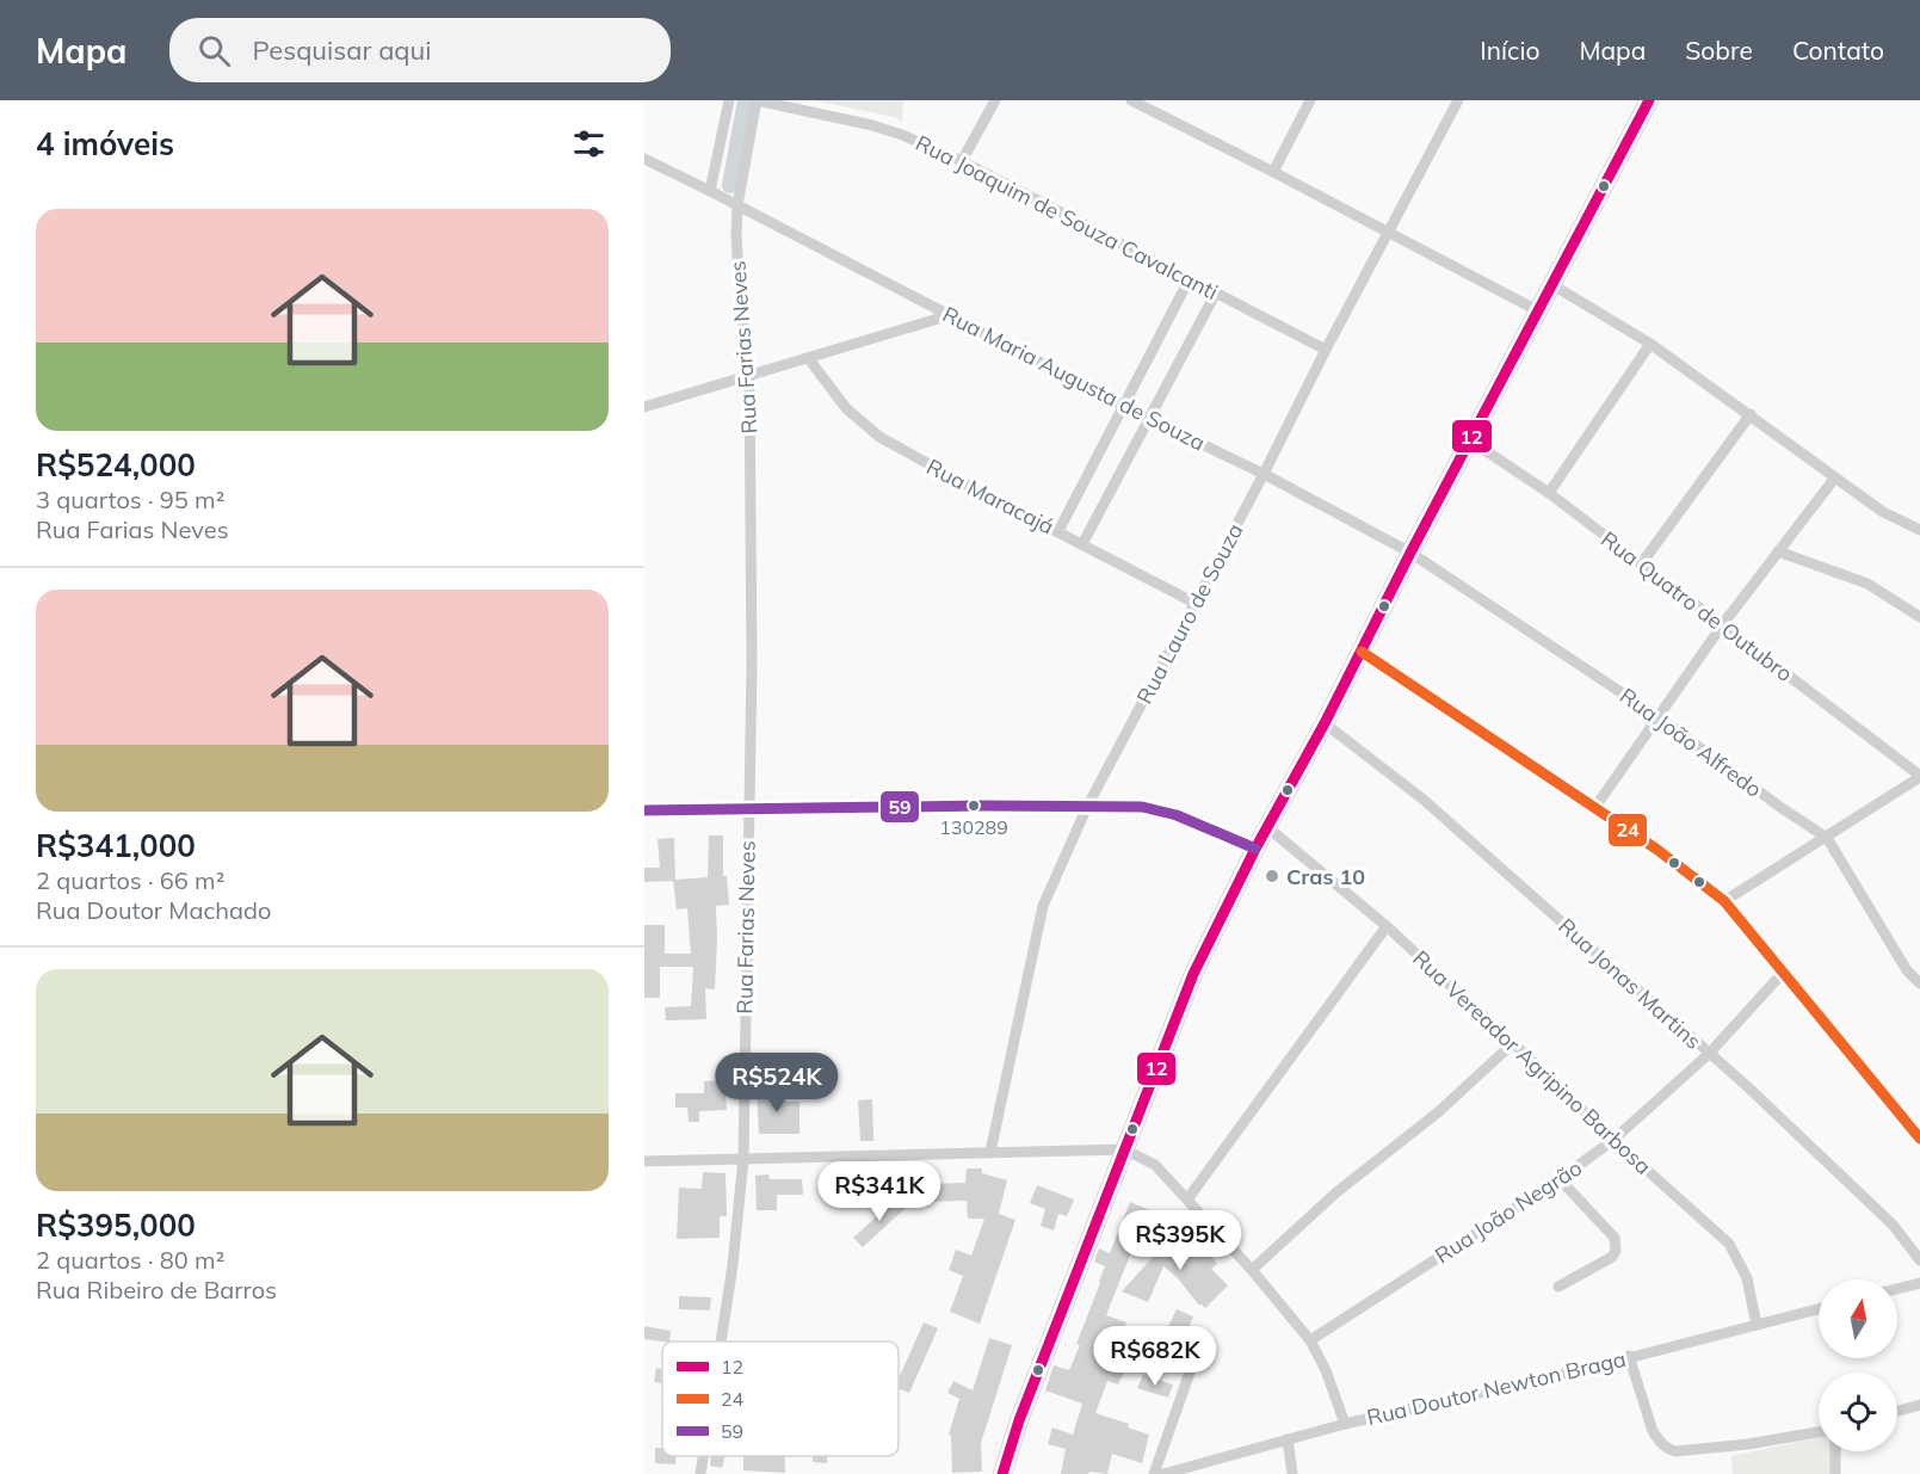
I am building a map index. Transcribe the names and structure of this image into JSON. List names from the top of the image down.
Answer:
{
  "streets": {
    "street": [
      "Rua Joaquim de Souza Cavalcanti",
      "Rua Farias Neves",
      "Rua Maria Augusta de Souza",
      "Rua Maracajá",
      "Rua Quatro de Outubro",
      "Rua Lauro de Souza",
      "Rua João Alfredo",
      "Rua Jonas Martins",
      "Rua Vereador Agripino Barbosa",
      "Rua João Negrão",
      "Rua Doutor Newton Braga"
    ]
  },
  "crossings": [
    ["Rua Joaquim de Souza Cavalcanti", "Rua Farias Neves"],
    ["Rua Joaquim de Souza Cavalcanti", "Rua Lauro de Souza"],
    ["Rua Farias Neves", "Rua Maria Augusta de Souza"],
    ["Rua Maria Augusta de Souza", "Rua Lauro de Souza"],
    ["Rua Maria Augusta de Souza", "Rua João Alfredo"],
    ["Rua Maracajá", "Rua Lauro de Souza"],
    ["Rua Jonas Martins", "Rua João Negrão"],
    ["Rua Vereador Agripino Barbosa", "Rua João Negrão"],
    ["Rua Vereador Agripino Barbosa", "Rua Doutor Newton Braga"]
  ],
  "places": ["130289", "Cras 10"],
  "lines": ["transit line 12", "transit line 24", "transit line 59"],
  "legend": ["12", "24", "59"],
  "north": "top",
  "page": {
    "header": "Mapa",
    "search": "Pesquisar aqui",
    "nav": [
      "Início",
      "Mapa",
      "Sobre",
      "Contato"
    ],
    "heading": "4 imóveis",
    "list": [
      {
        "name": "R$524,000",
        "note": "3 quartos · 95 m² · Rua Farias Neves"
      },
      {
        "name": "R$341,000",
        "note": "2 quartos · 66 m² · Rua Doutor Machado"
      },
      {
        "name": "R$395,000",
        "note": "2 quartos · 80 m² · Rua Ribeiro de Barros"
      }
    ],
    "price": [
      "R$524K",
      "R$341K",
      "R$395K",
      "R$682K"
    ]
  }
}
